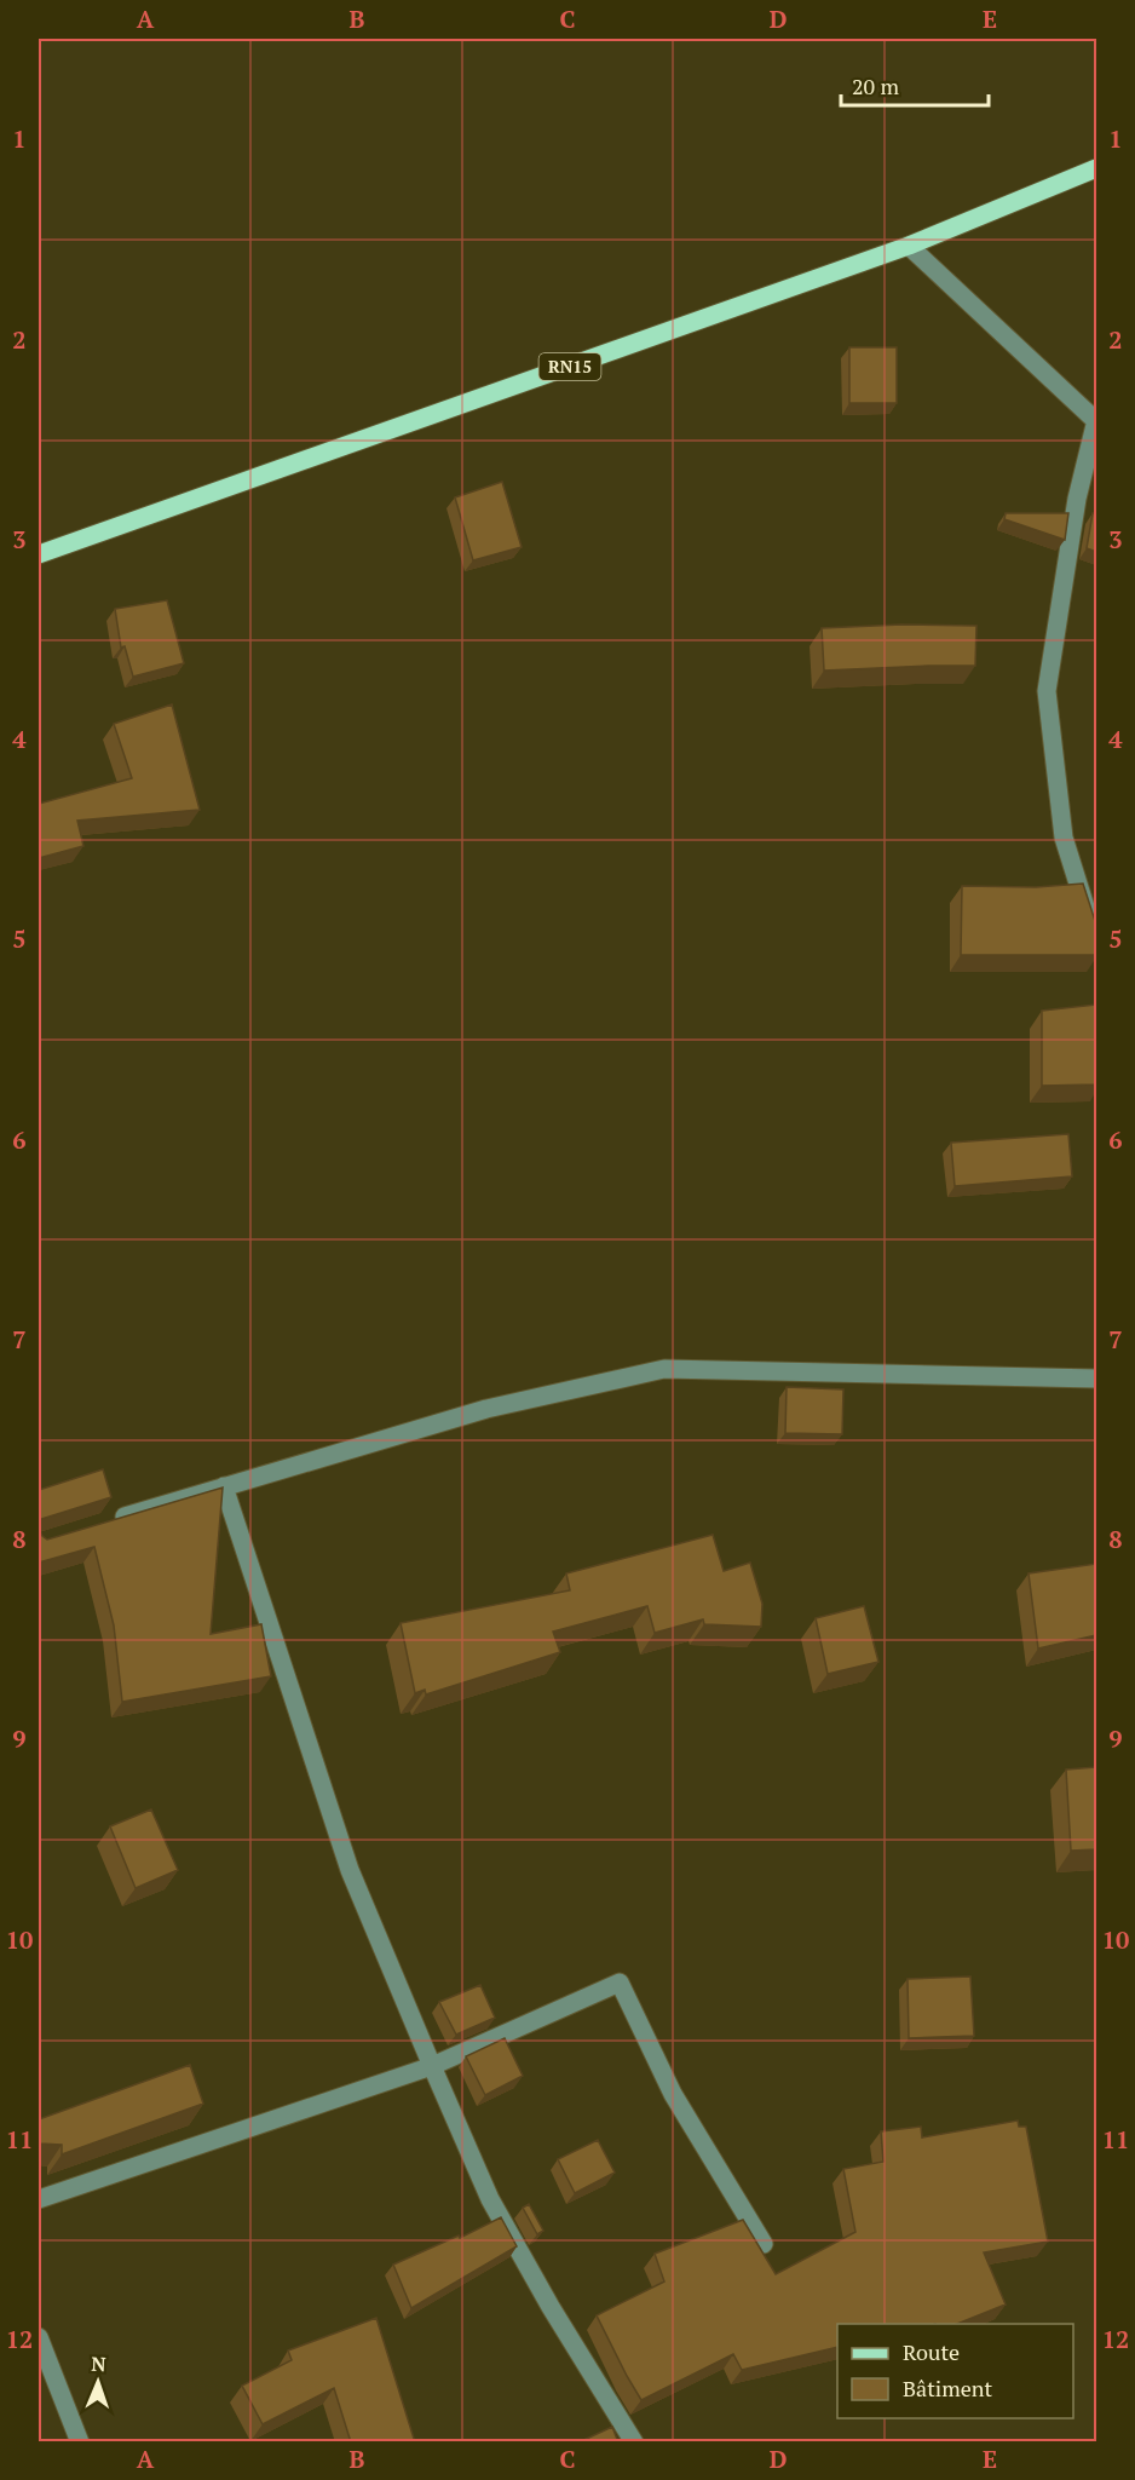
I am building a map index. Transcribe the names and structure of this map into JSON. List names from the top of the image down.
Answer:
{
  "streets": {
    "main road": ["RN15"]
  },
  "legend": ["Route", "Bâtiment"],
  "scale_bar": "20 m",
  "north": "top",
  "grid": {
    "columns": [
      "A",
      "B",
      "C",
      "D",
      "E"
    ],
    "rows": [
      "1",
      "2",
      "3",
      "4",
      "5",
      "6",
      "7",
      "8",
      "9",
      "10",
      "11",
      "12"
    ]
  }
}
